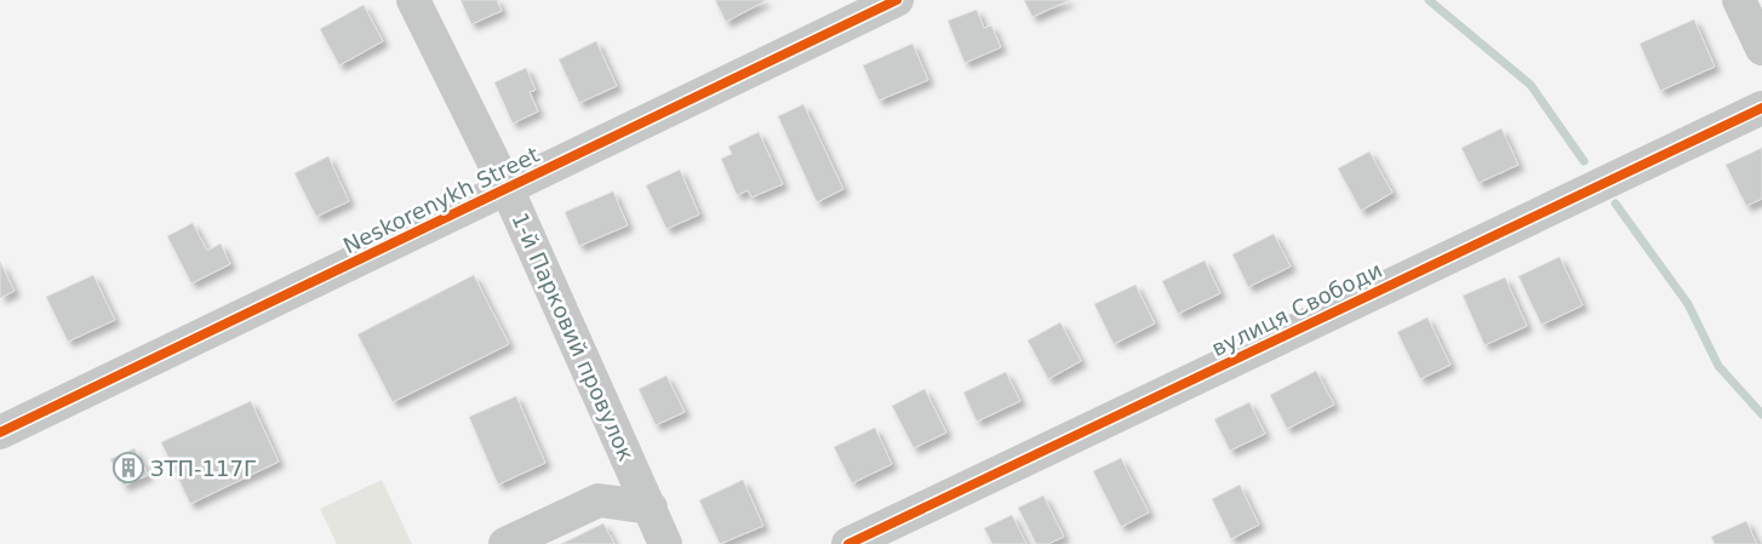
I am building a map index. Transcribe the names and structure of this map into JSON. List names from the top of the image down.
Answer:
{
  "streets": {
    "street": ["Neskorenykh Street", "вулиця Свободи", "1-й Парковий провулок"]
  },
  "crossings": [
    ["Neskorenykh Street", "1-й Парковий провулок"]
  ],
  "places": {
    "building": ["ЗТП-117Г"]
  }
}
